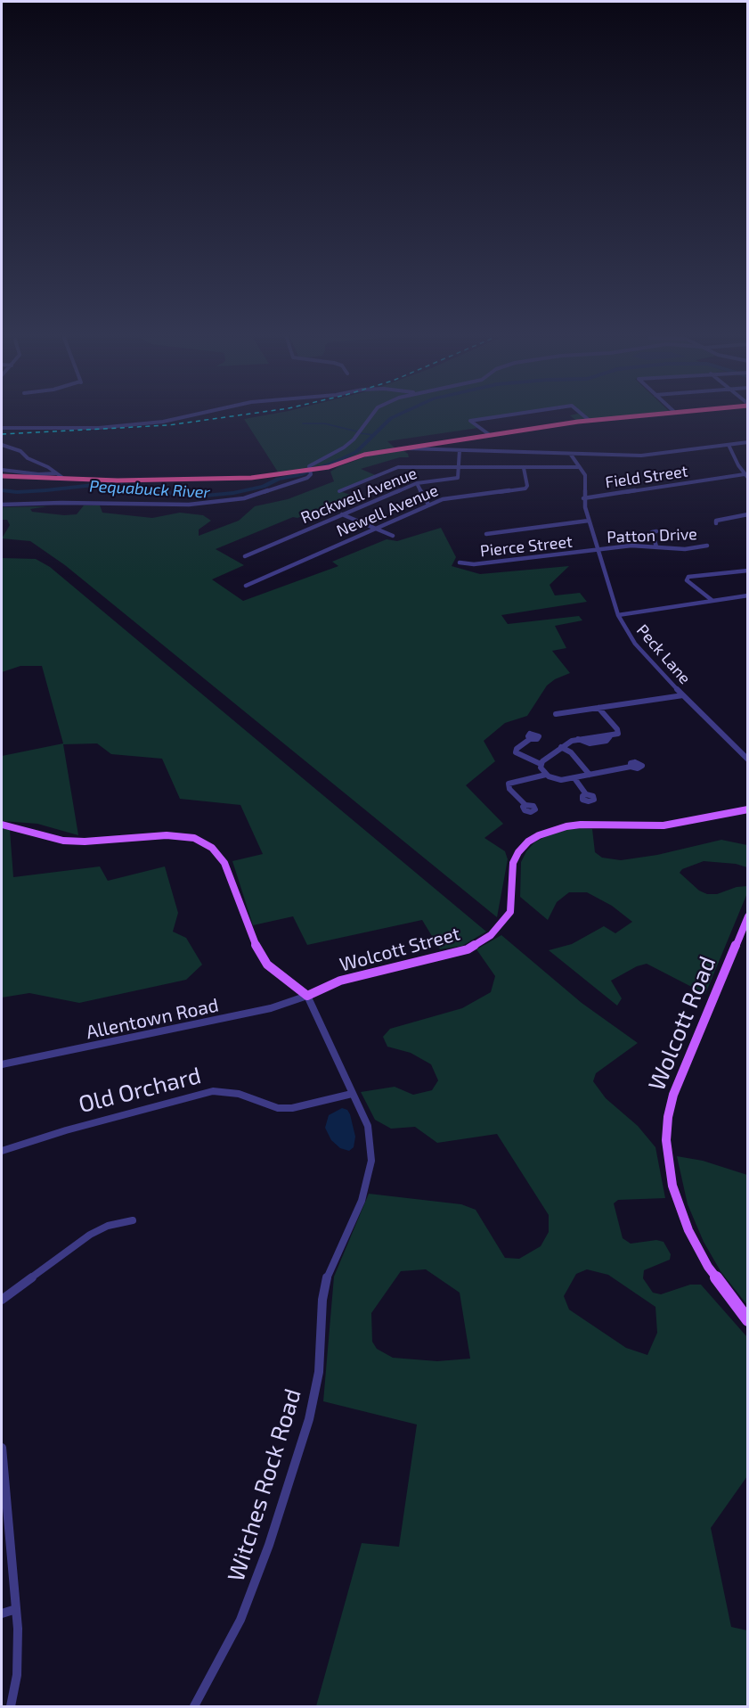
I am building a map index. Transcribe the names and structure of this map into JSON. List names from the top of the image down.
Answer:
{
  "streets": {
    "main road": ["Wolcott Street", "Wolcott Road"],
    "street": [
      "Field Street",
      "Rockwell Avenue",
      "Newell Avenue",
      "Patton Drive",
      "Pierce Street",
      "Peck Lane",
      "Allentown Road",
      "Old Orchard",
      "Witches Rock Road"
    ]
  },
  "crossings": [
    ["Field Street", "Peck Lane"],
    ["Patton Drive", "Pierce Street"],
    ["Patton Drive", "Peck Lane"],
    ["Pierce Street", "Peck Lane"],
    ["Wolcott Street", "Allentown Road"],
    ["Wolcott Street", "Witches Rock Road"],
    ["Allentown Road", "Witches Rock Road"],
    ["Old Orchard", "Witches Rock Road"]
  ],
  "water": ["Pequabuck River"]
}
